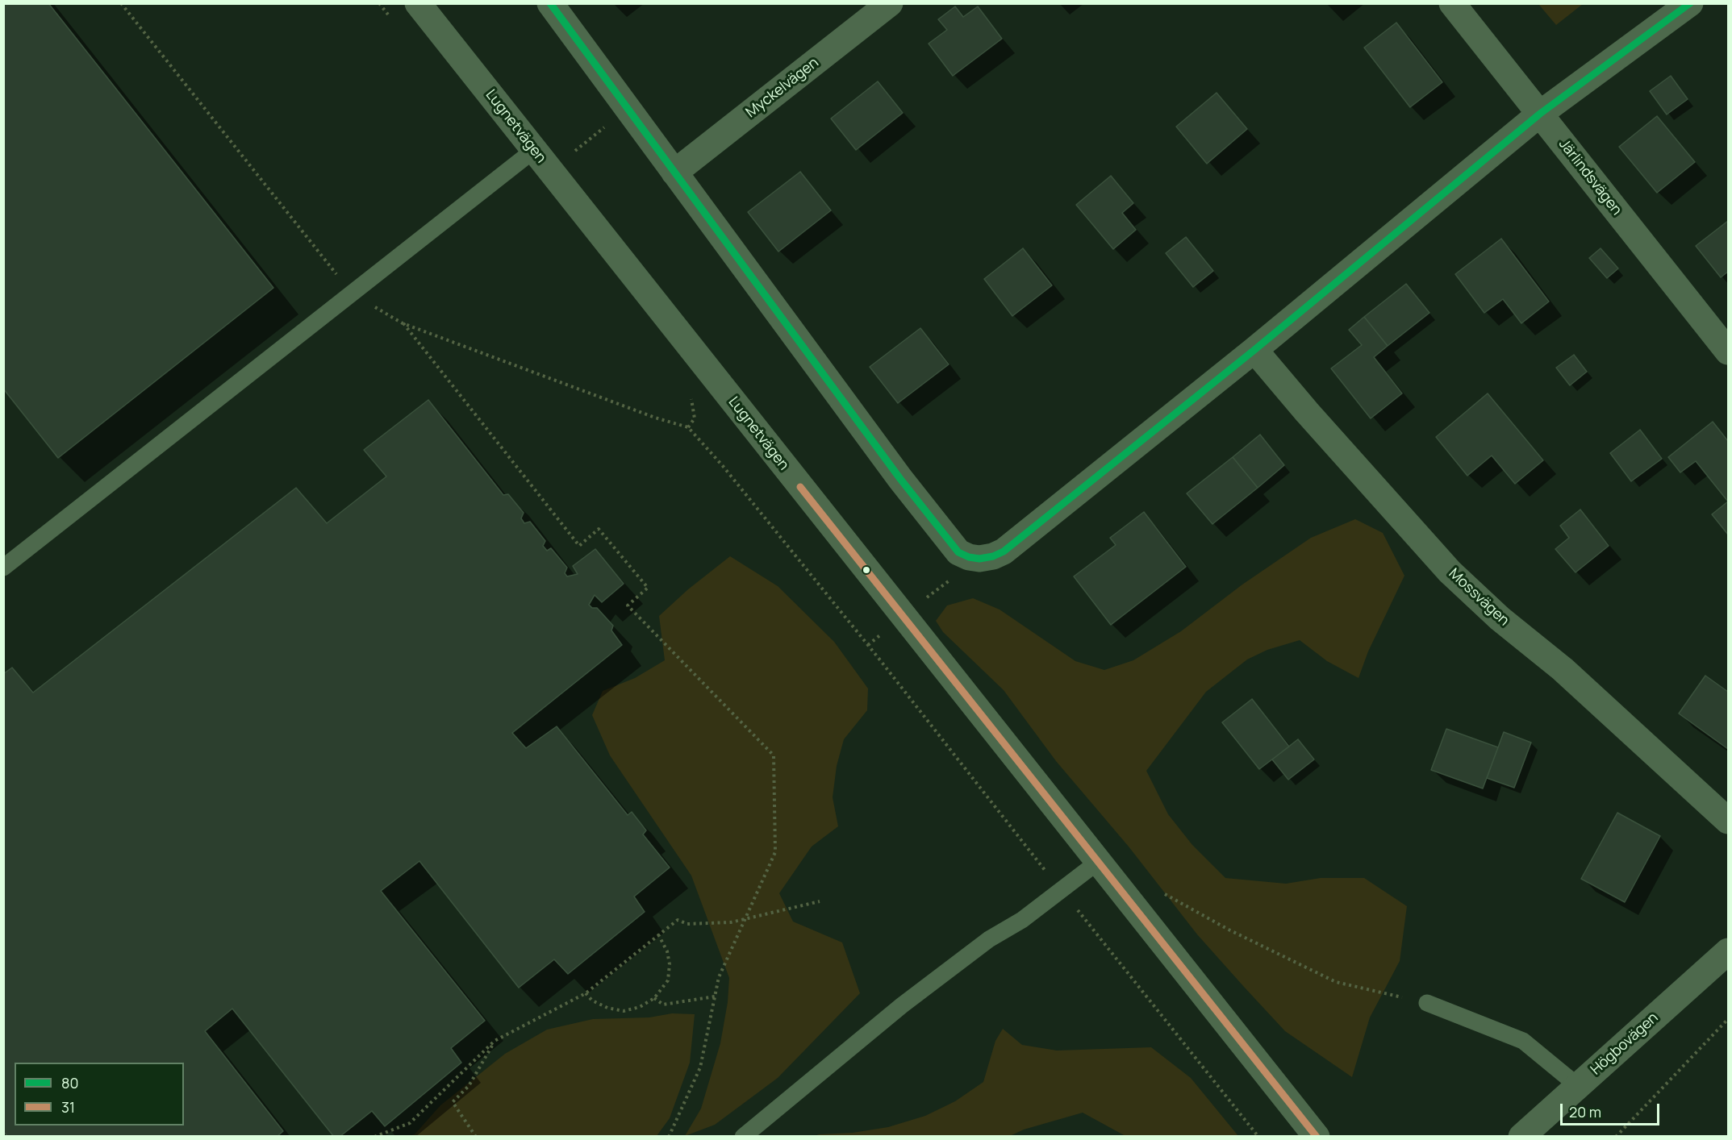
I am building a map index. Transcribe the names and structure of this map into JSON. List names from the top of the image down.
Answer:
{
  "streets": {
    "street": [
      "Myckelvägen",
      "Lugnetvägen",
      "Järlindsvägen",
      "Mossvägen",
      "Högbovägen"
    ]
  },
  "lines": ["transit line 80", "transit line 31"],
  "legend": ["80", "31"],
  "scale_bar": "20 m"
}
